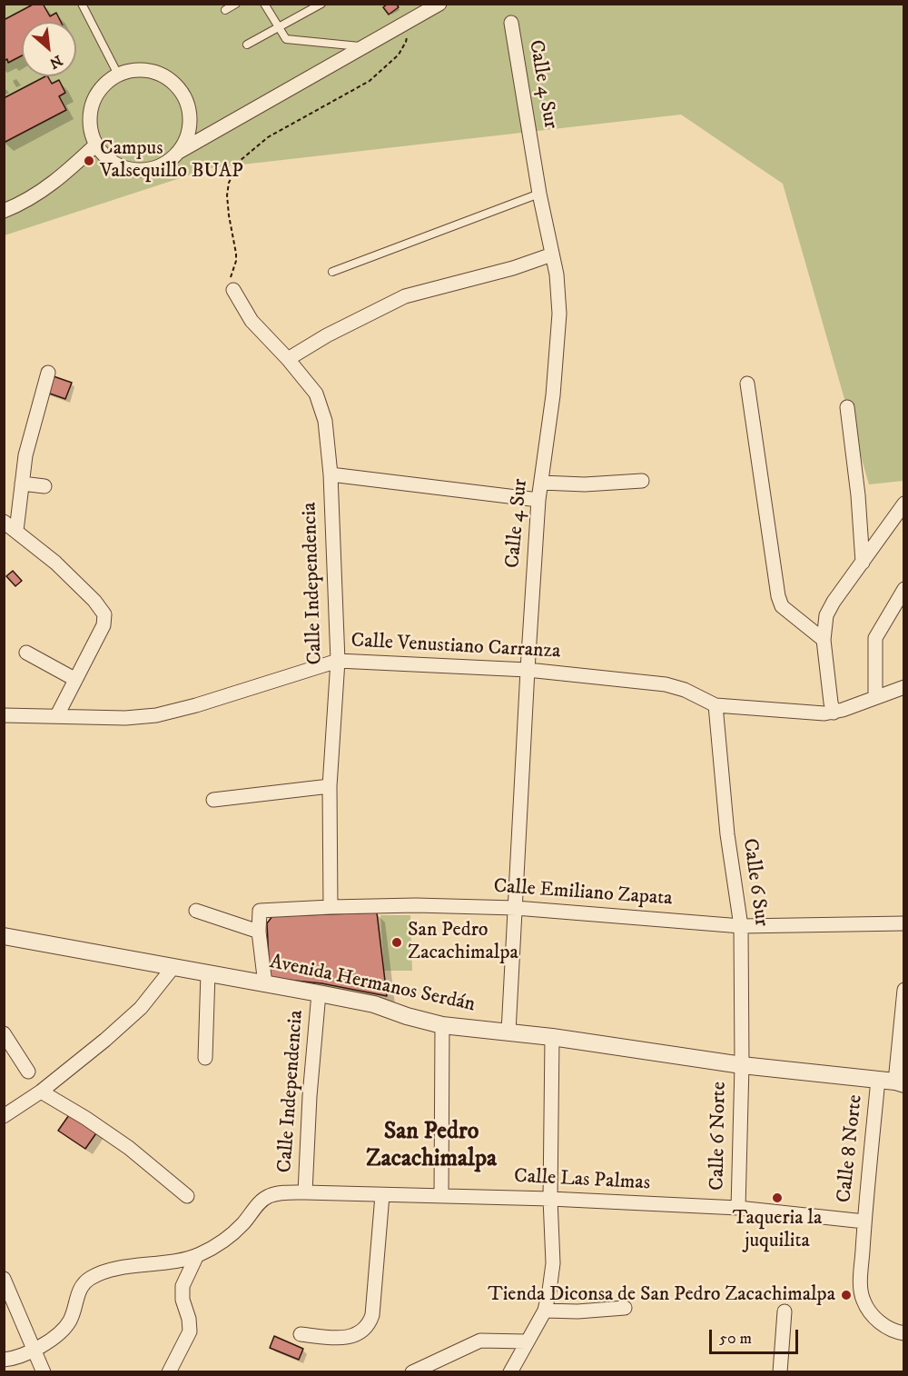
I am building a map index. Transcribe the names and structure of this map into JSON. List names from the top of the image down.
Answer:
{
  "streets": {
    "street": [
      "Calle 4 Sur",
      "Calle Independencia",
      "Calle Venustiano Carranza",
      "Calle 6 Sur",
      "Calle Emiliano Zapata",
      "Avenida Hermanos Serdán",
      "Calle 6 Norte",
      "Calle 8 Norte",
      "Calle Las Palmas"
    ]
  },
  "crossings": [
    ["Calle 4 Sur", "Calle Venustiano Carranza"],
    ["Calle 4 Sur", "Calle Emiliano Zapata"],
    ["Calle 4 Sur", "Avenida Hermanos Serdán"],
    ["Calle Independencia", "Calle Venustiano Carranza"],
    ["Calle Independencia", "Calle Emiliano Zapata"],
    ["Calle Independencia", "Avenida Hermanos Serdán"],
    ["Calle Independencia", "Calle Las Palmas"],
    ["Calle Venustiano Carranza", "Calle 6 Sur"],
    ["Calle 6 Sur", "Calle Emiliano Zapata"],
    ["Calle 6 Sur", "Avenida Hermanos Serdán"],
    ["Calle 6 Sur", "Calle 6 Norte"],
    ["Avenida Hermanos Serdán", "Calle 6 Norte"],
    ["Avenida Hermanos Serdán", "Calle 8 Norte"],
    ["Calle 6 Norte", "Calle Las Palmas"],
    ["Calle 8 Norte", "Calle Las Palmas"]
  ],
  "districts": ["San Pedro Zacachimalpa"],
  "places": [
    "Campus Valsequillo BUAP",
    "San Pedro Zacachimalpa",
    "Taqueria la juquilita",
    "Tienda Diconsa de San Pedro Zacachimalpa"
  ],
  "scale_bar": "50 m",
  "north": "bottom right"
}
